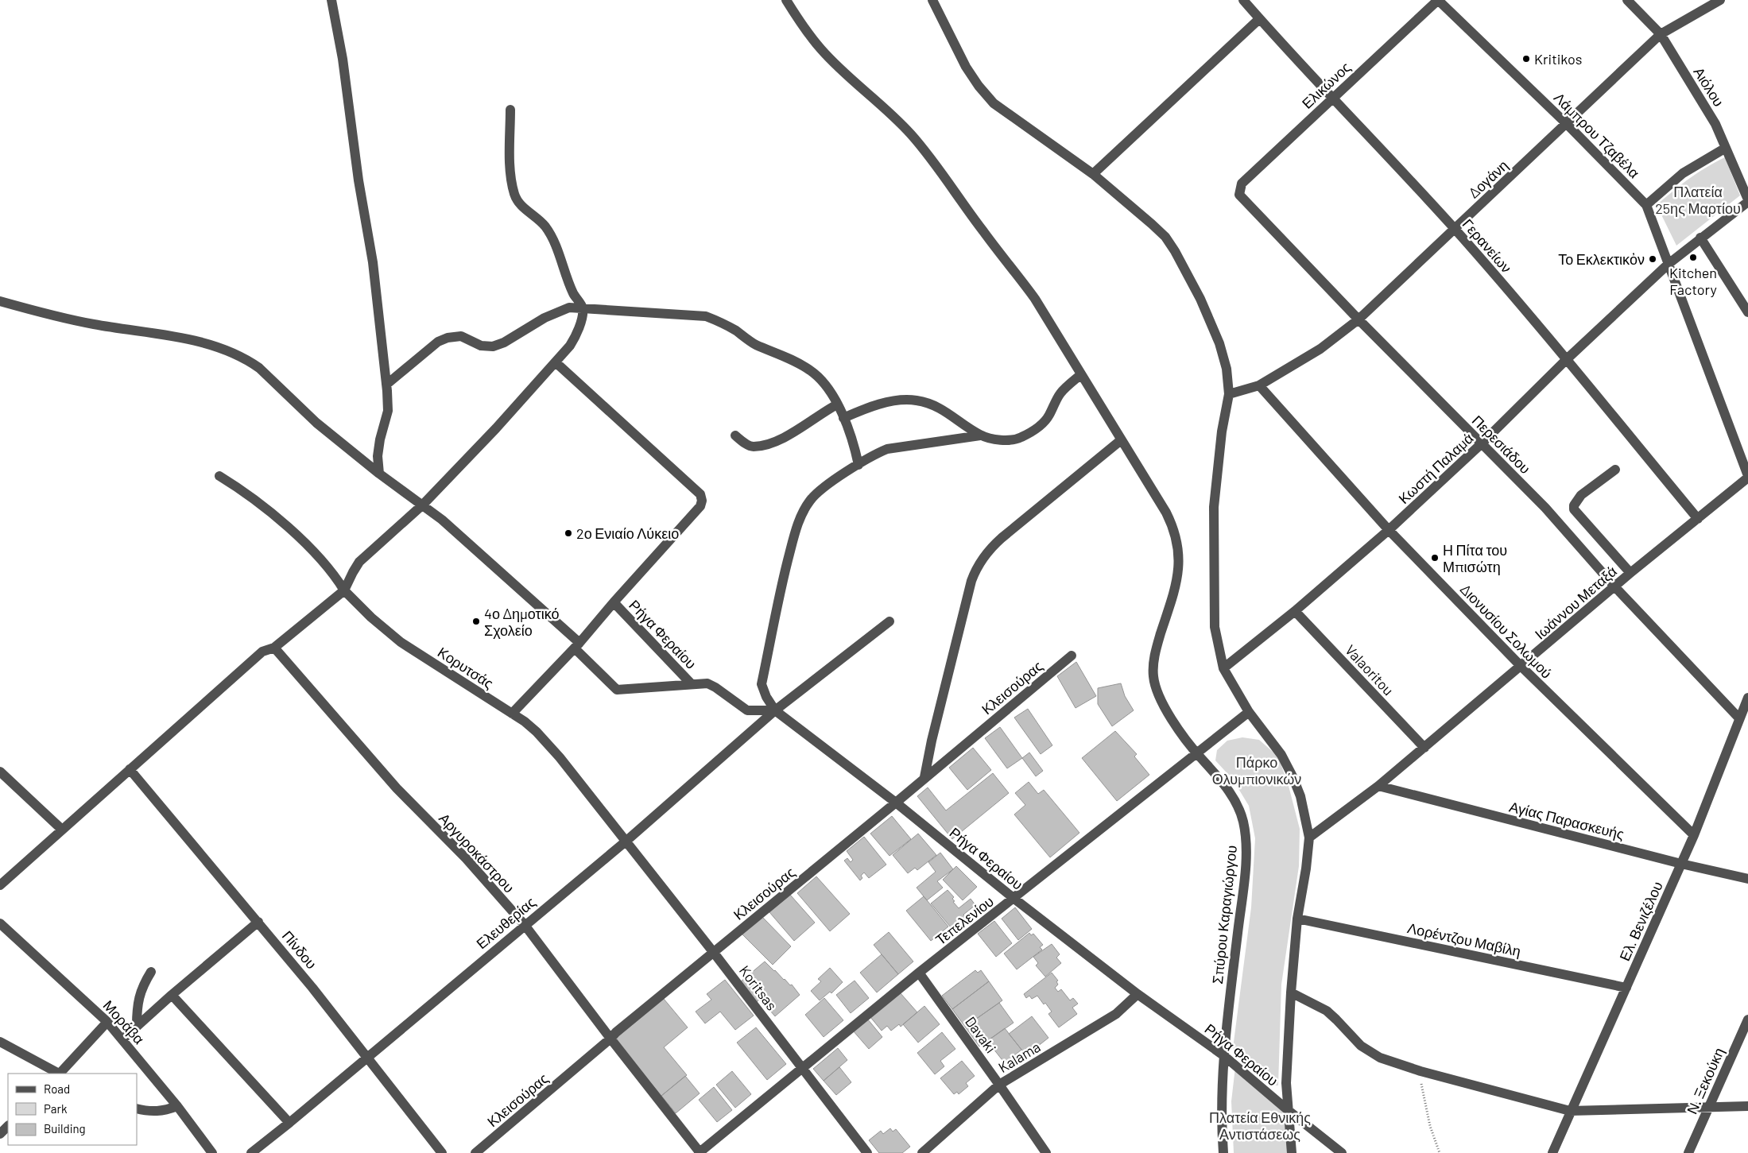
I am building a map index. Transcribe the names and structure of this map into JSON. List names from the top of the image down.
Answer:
{
  "streets": {
    "street": [
      "Ελικώνος",
      "Αιόλου",
      "Λάμπρου Τζαβέλα",
      "Δογάνη",
      "Γερανείων",
      "Περεσιάδου",
      "Κωστή Παλαμά",
      "Ιωάννου Μεταξά",
      "Διονυσίου Σολωμού",
      "Ρήγα Φεραίου",
      "Κορυτσάς",
      "Valaoritou",
      "Κλεισούρας",
      "Αγίας Παρασκευής",
      "Αργυροκάστρου",
      "Σπύρου Καραγιώργου",
      "Τεπελενίου",
      "Ελ. Βενιζέλου",
      "Ελευθερίας",
      "Λορέντζου Μαβίλη",
      "Πίνδου",
      "Koritsas",
      "Μοράβα",
      "Davaki",
      "Kalama",
      "Ν. Ξεκούκη"
    ]
  },
  "crossings": [
    ["Ελικώνος", "Λάμπρου Τζαβέλα"],
    ["Ελικώνος", "Γερανείων"],
    ["Ελικώνος", "Περεσιάδου"],
    ["Αιόλου", "Δογάνη"],
    ["Αιόλου", "Κωστή Παλαμά"],
    ["Λάμπρου Τζαβέλα", "Δογάνη"],
    ["Λάμπρου Τζαβέλα", "Κωστή Παλαμά"],
    ["Λάμπρου Τζαβέλα", "Ιωάννου Μεταξά"],
    ["Δογάνη", "Γερανείων"],
    ["Δογάνη", "Περεσιάδου"],
    ["Δογάνη", "Διονυσίου Σολωμού"],
    ["Γερανείων", "Κωστή Παλαμά"],
    ["Γερανείων", "Ιωάννου Μεταξά"],
    ["Περεσιάδου", "Κωστή Παλαμά"],
    ["Περεσιάδου", "Ιωάννου Μεταξά"],
    ["Περεσιάδου", "Ελ. Βενιζέλου"],
    ["Κωστή Παλαμά", "Διονυσίου Σολωμού"],
    ["Κωστή Παλαμά", "Valaoritou"],
    ["Ιωάννου Μεταξά", "Διονυσίου Σολωμού"],
    ["Ιωάννου Μεταξά", "Valaoritou"],
    ["Ιωάννου Μεταξά", "Αγίας Παρασκευής"],
    ["Διονυσίου Σολωμού", "Ελ. Βενιζέλου"],
    ["Ρήγα Φεραίου", "Κλεισούρας"],
    ["Ρήγα Φεραίου", "Σπύρου Καραγιώργου"],
    ["Ρήγα Φεραίου", "Τεπελενίου"],
    ["Ρήγα Φεραίου", "Ελευθερίας"],
    ["Ρήγα Φεραίου", "Kalama"],
    ["Κορυτσάς", "Ελευθερίας"],
    ["Κορυτσάς", "Koritsas"],
    ["Κλεισούρας", "Αργυροκάστρου"],
    ["Κλεισούρας", "Koritsas"],
    ["Αγίας Παρασκευής", "Ελ. Βενιζέλου"],
    ["Αργυροκάστρου", "Τεπελενίου"],
    ["Αργυροκάστρου", "Ελευθερίας"],
    ["Σπύρου Καραγιώργου", "Τεπελενίου"],
    ["Τεπελενίου", "Koritsas"],
    ["Τεπελενίου", "Davaki"],
    ["Ελ. Βενιζέλου", "Λορέντζου Μαβίλη"],
    ["Ελευθερίας", "Πίνδου"],
    ["Ελευθερίας", "Koritsas"],
    ["Davaki", "Kalama"]
  ],
  "parks": ["Πλατεία 25ης Μαρτίου", "Πάρκο Ολυμπιονικών", "Πλατεία Εθνικής Αντιστάσεως"],
  "places": [
    "Kritikos",
    "Kitchen Factory",
    "Το Εκλεκτικὀν",
    "2ο Ενιαίο Λύκειο",
    "Η Πίτα του Μπισώτη",
    "4ο Δημοτικό Σχολείο"
  ],
  "legend": ["Road", "Park", "Building"]
}
